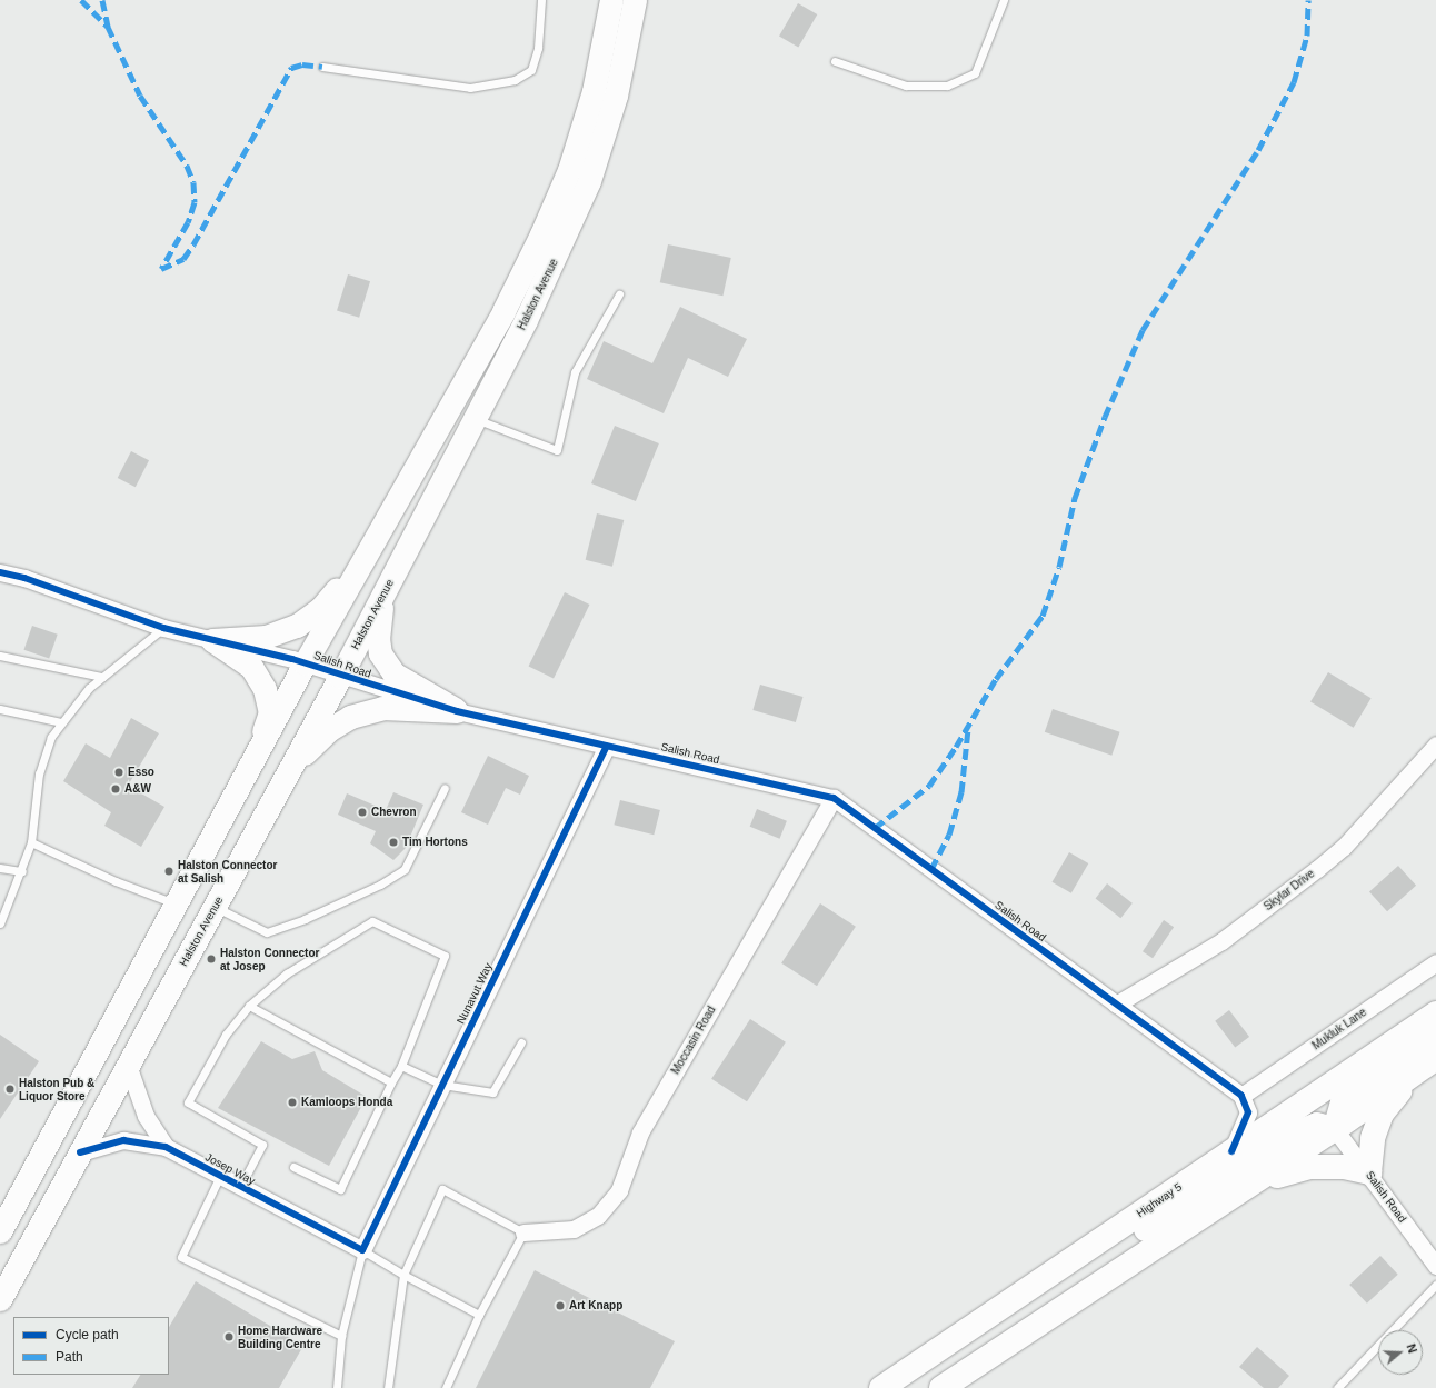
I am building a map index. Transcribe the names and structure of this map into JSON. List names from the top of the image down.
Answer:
{
  "streets": {
    "highway": ["Highway 5"],
    "main road": ["Halston Avenue"],
    "street": [
      "Salish Road",
      "Skylar Drive",
      "Nunavut Way",
      "Mukluk Lane",
      "Moccasin Road",
      "Josep Way"
    ]
  },
  "crossings": [
    ["Halston Avenue", "Salish Road"],
    ["Halston Avenue", "Josep Way"],
    ["Salish Road", "Skylar Drive"],
    ["Salish Road", "Nunavut Way"],
    ["Salish Road", "Mukluk Lane"],
    ["Salish Road", "Moccasin Road"],
    ["Nunavut Way", "Josep Way"]
  ],
  "places": [
    "Esso",
    "A&W",
    "Chevron",
    "Tim Hortons",
    "Halston Connector at Salish",
    "Halston Connector at Josep",
    "Halston Pub & Liquor Store",
    "Kamloops Honda",
    "Art Knapp",
    "Home Hardware Building Centre"
  ],
  "legend": ["Cycle path", "Path"],
  "north": "right"
}
